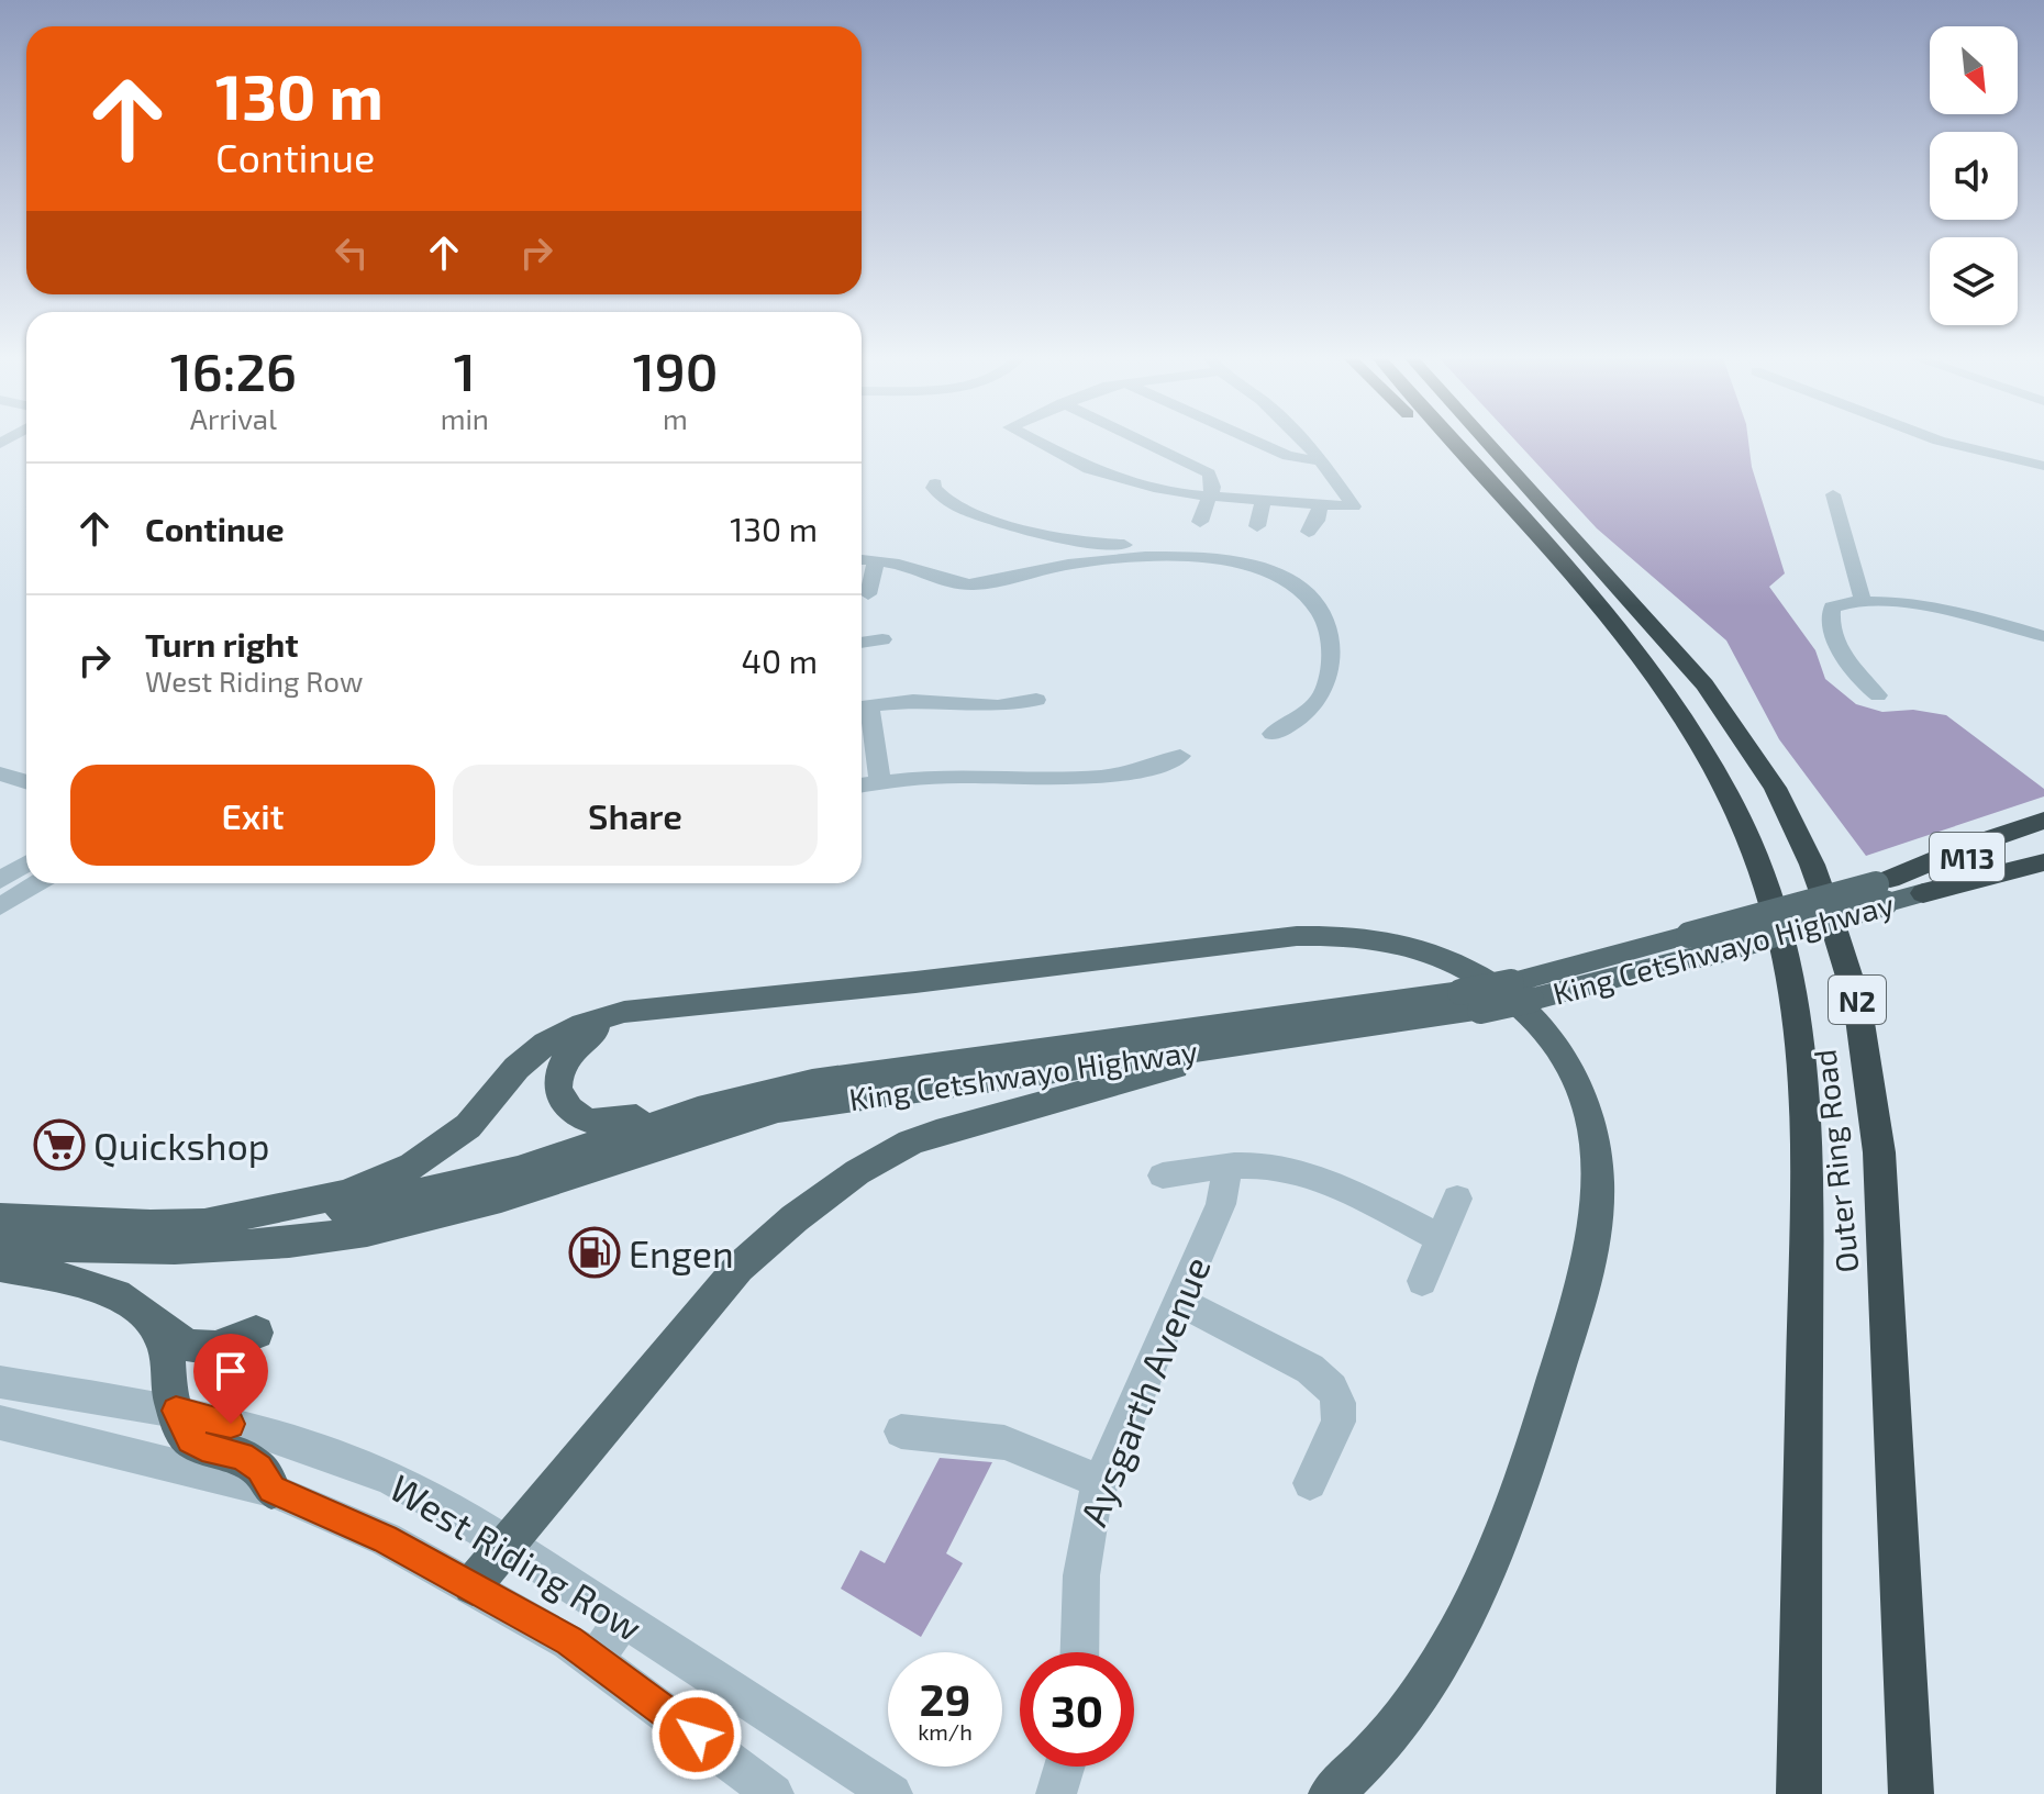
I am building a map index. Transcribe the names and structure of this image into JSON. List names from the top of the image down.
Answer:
{
  "streets": {
    "highway": [
      "M13",
      "King Cetshwayo Highway",
      "N2",
      "Outer Ring Road"
    ],
    "street": ["Aysgarth Avenue", "West Riding Row"]
  },
  "places": {
    "supermarket": ["Quickshop"],
    "fuel station": ["Engen"]
  },
  "north": "bottom right",
  "page": {
    "turn": ["130 m", "Continue"],
    "eta": [
      "16:26",
      "Arrival",
      "1",
      "min",
      "190",
      "m"
    ],
    "list": [
      {
        "name": "Continue",
        "value": "130 m"
      },
      {
        "name": "Turn right",
        "note": "West Riding Row",
        "value": "40 m"
      }
    ],
    "buttons": ["Exit", "Share"],
    "speed": "29 km/h",
    "limit": "30"
  }
}
